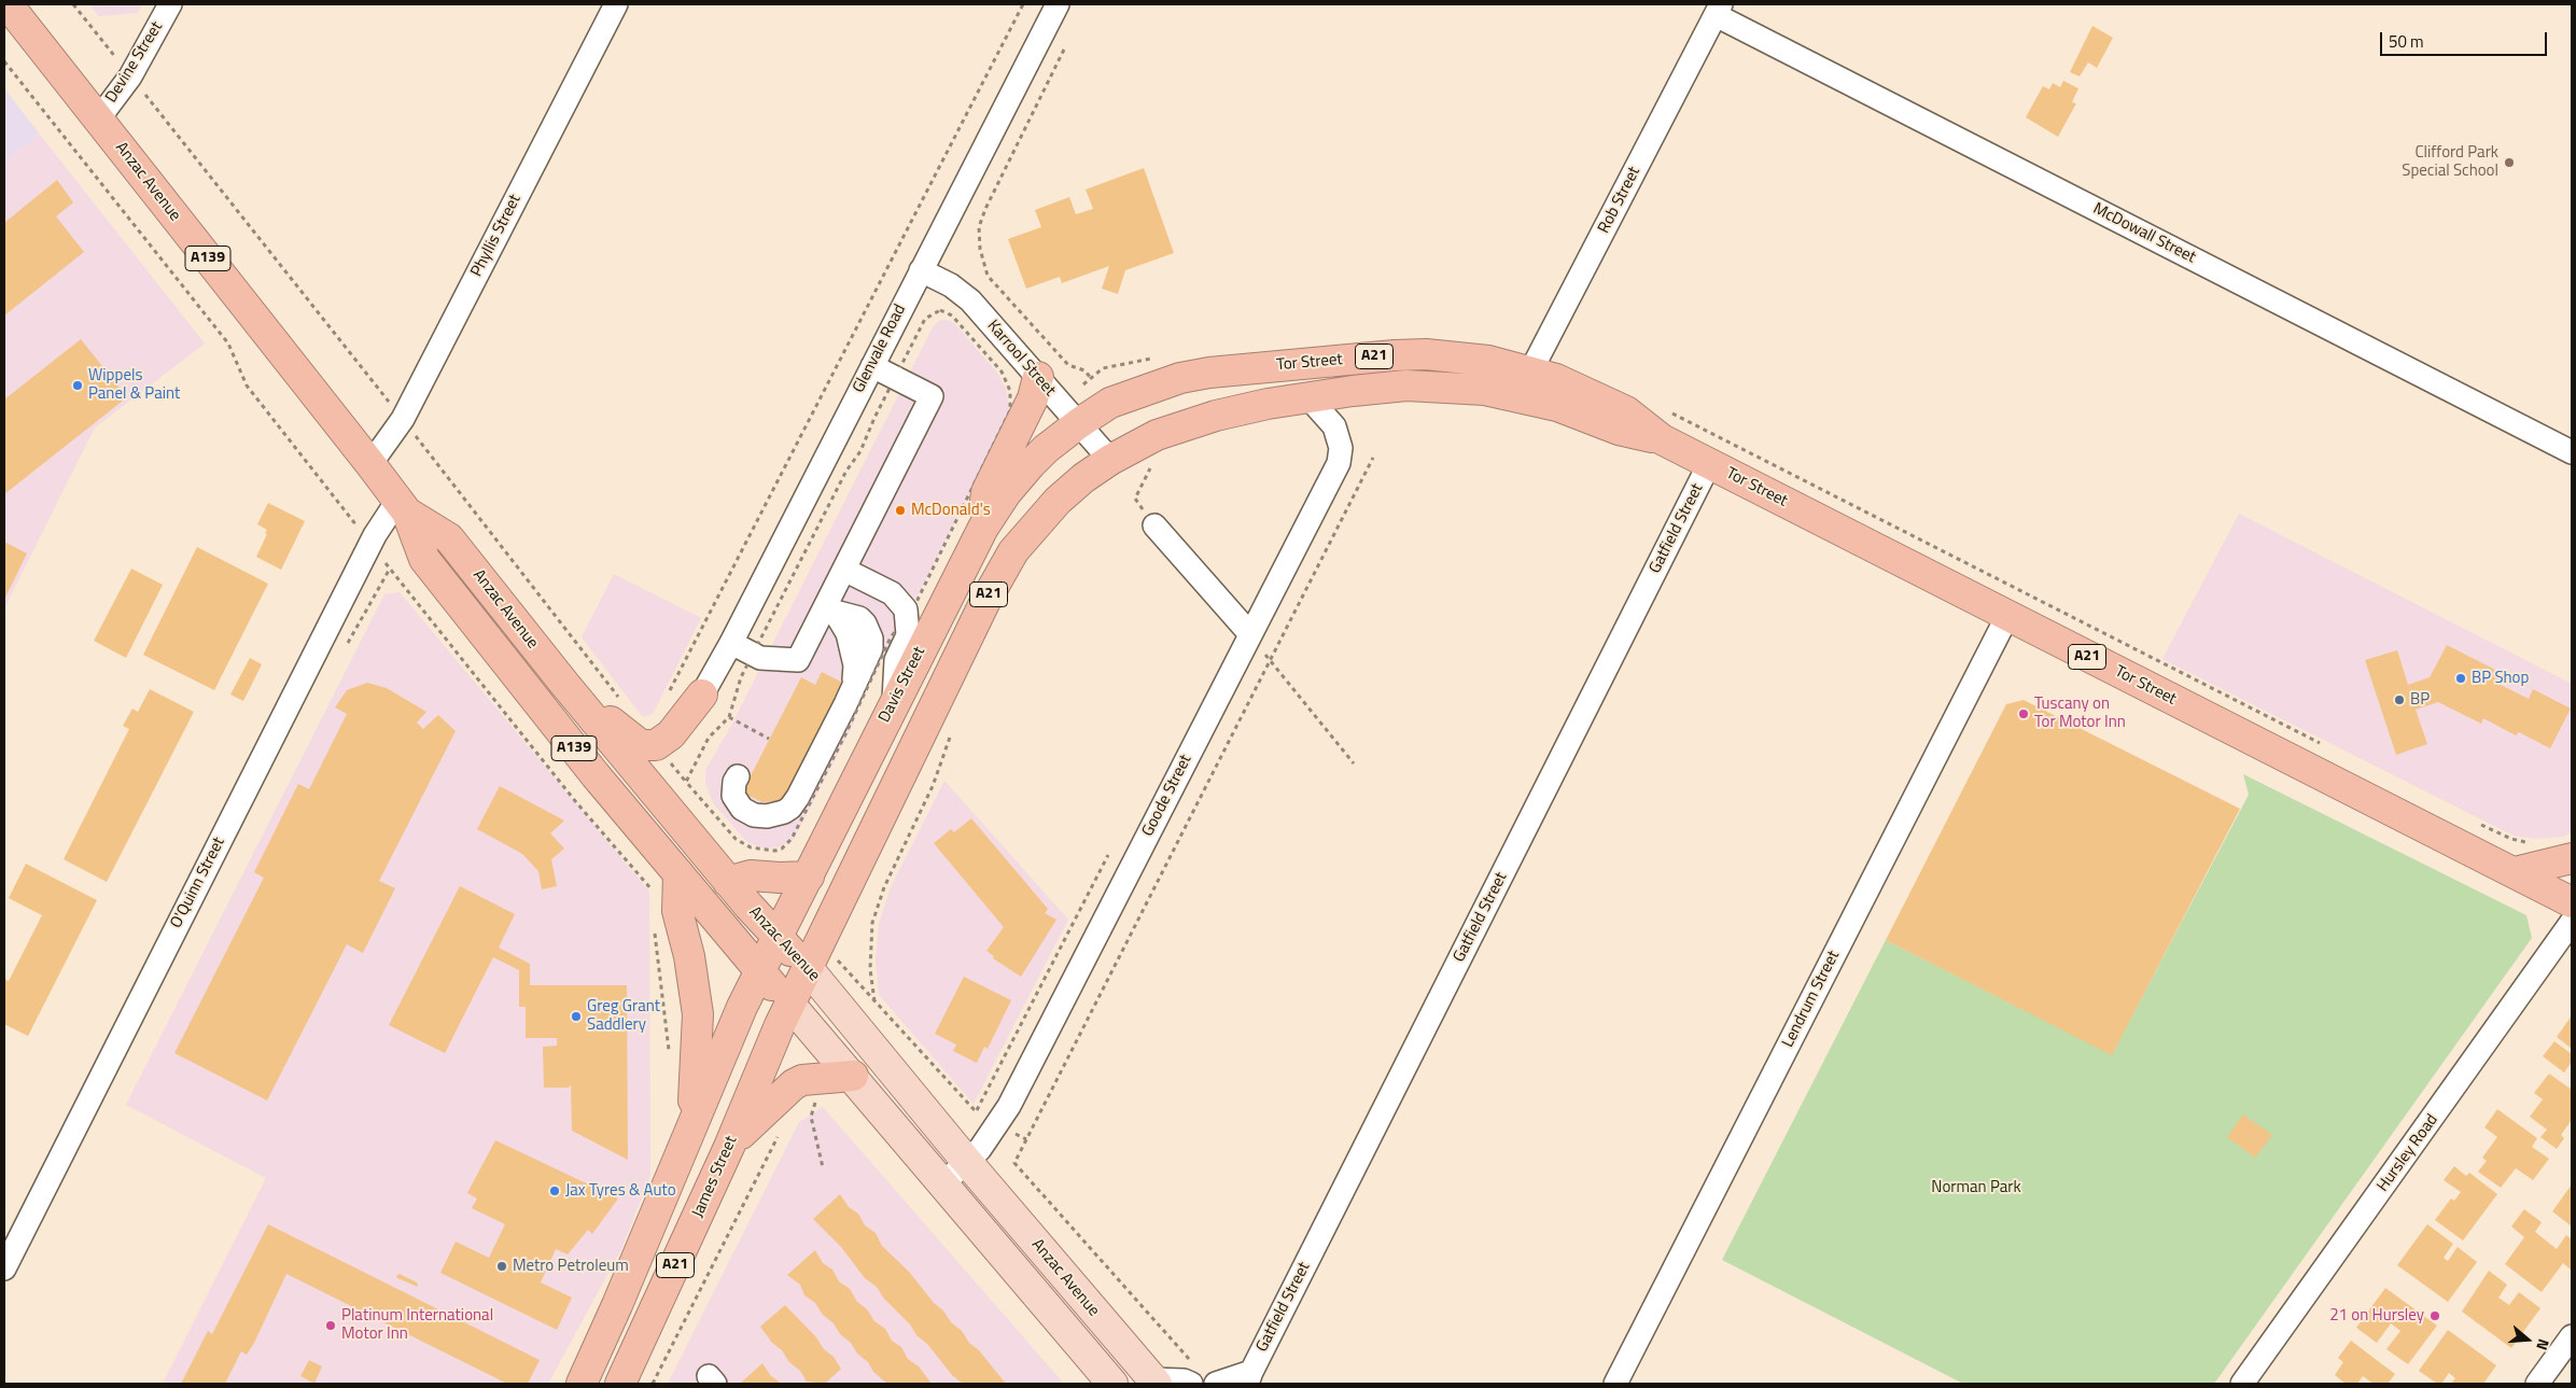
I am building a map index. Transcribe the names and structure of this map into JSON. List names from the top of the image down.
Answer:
{
  "streets": {
    "highway": [
      "Anzac Avenue",
      "A139",
      "A21",
      "Tor Street",
      "Davis Street",
      "James Street"
    ],
    "street": [
      "Devine Street",
      "Rob Street",
      "McDowall Street",
      "Phyllis Street",
      "Glenvale Road",
      "Karrool Street",
      "Gatfield Street",
      "Goode Street",
      "O'Quinn Street",
      "Lendrum Street",
      "Hursley Road"
    ]
  },
  "crossings": [
    ["Devine Street", "Anzac Avenue"],
    ["Anzac Avenue", "Phyllis Street"],
    ["Anzac Avenue", "A21"],
    ["Anzac Avenue", "Davis Street"],
    ["Anzac Avenue", "Goode Street"],
    ["Anzac Avenue", "O'Quinn Street"],
    ["Anzac Avenue", "James Street"],
    ["Rob Street", "McDowall Street"],
    ["Rob Street", "Tor Street"],
    ["Glenvale Road", "Karrool Street"],
    ["A21", "Karrool Street"],
    ["A21", "Tor Street"],
    ["A21", "Davis Street"],
    ["A21", "James Street"],
    ["Karrool Street", "Tor Street"],
    ["Karrool Street", "Davis Street"],
    ["Tor Street", "Gatfield Street"],
    ["Tor Street", "Davis Street"],
    ["Tor Street", "Goode Street"],
    ["Tor Street", "Lendrum Street"]
  ],
  "parks": ["Norman Park"],
  "places": [
    "Clifford Park Special School",
    "Wippels Panel & Paint",
    "McDonald's",
    "BP Shop",
    "BP",
    "Tuscany on Tor Motor Inn",
    "Greg Grant Saddlery",
    "Jax Tyres & Auto",
    "Metro Petroleum",
    "21 on Hursley",
    "Platinum International Motor Inn"
  ],
  "scale_bar": "50 m",
  "north": "right"
}
